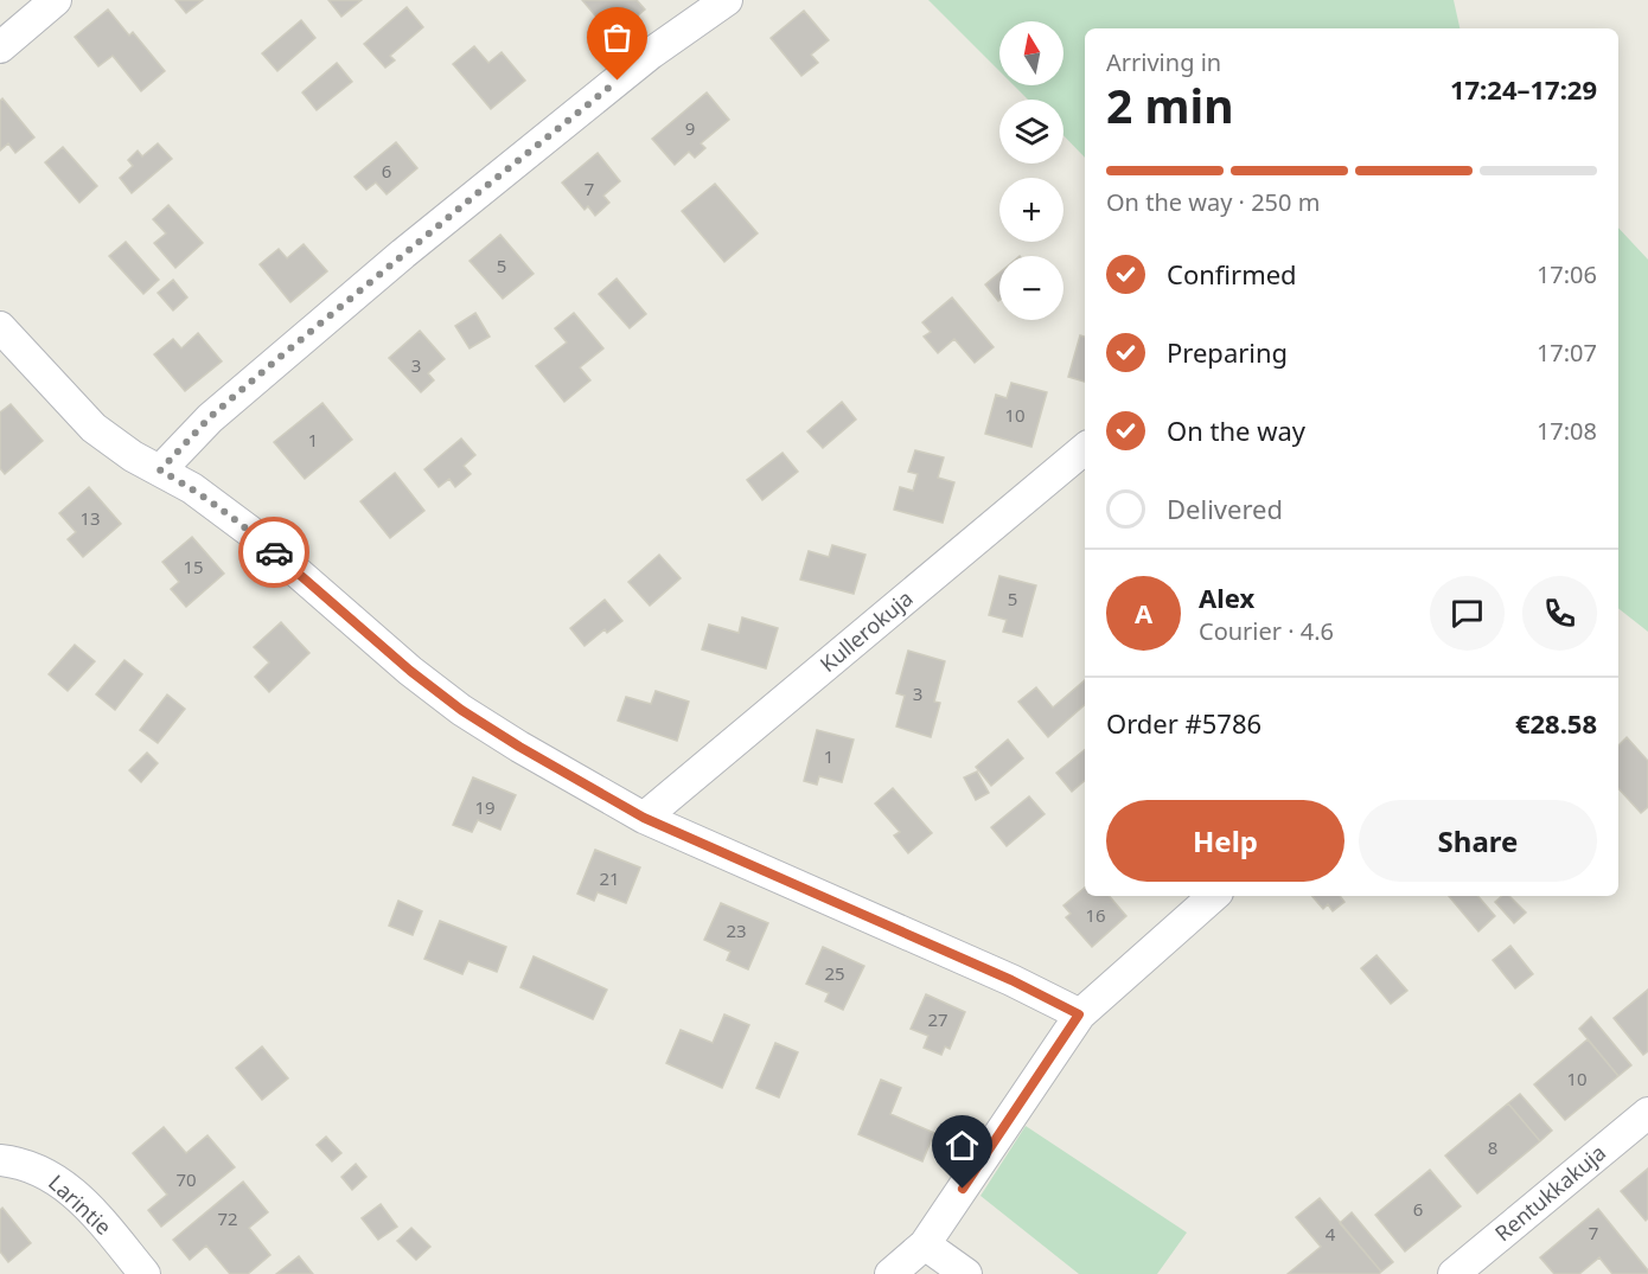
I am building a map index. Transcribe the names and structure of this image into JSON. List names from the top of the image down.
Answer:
{
  "streets": {
    "street": ["Kullerokuja", "Rentukkakuja", "Larintie"]
  },
  "house_numbers": [
    "9",
    "6",
    "7",
    "5",
    "3",
    "10",
    "1",
    "13",
    "15",
    "5",
    "3",
    "1",
    "19",
    "21",
    "16",
    "23",
    "25",
    "27",
    "10",
    "8",
    "70",
    "6",
    "72",
    "7",
    "4"
  ],
  "north": "top",
  "page": {
    "map_buttons": ["+", "−"],
    "heading": ["2 min", "Arriving in", "17:24–17:29"],
    "panel": [
      "Alex",
      "Courier · 4.6",
      "Order #5786",
      "€28.58"
    ],
    "bar": "On the way · 250 m",
    "list": [
      ["Confirmed", "17:06"],
      ["Preparing", "17:07"],
      ["On the way", "17:08"],
      "Delivered"
    ],
    "round": "A",
    "buttons": ["Help", "Share"]
  }
}
